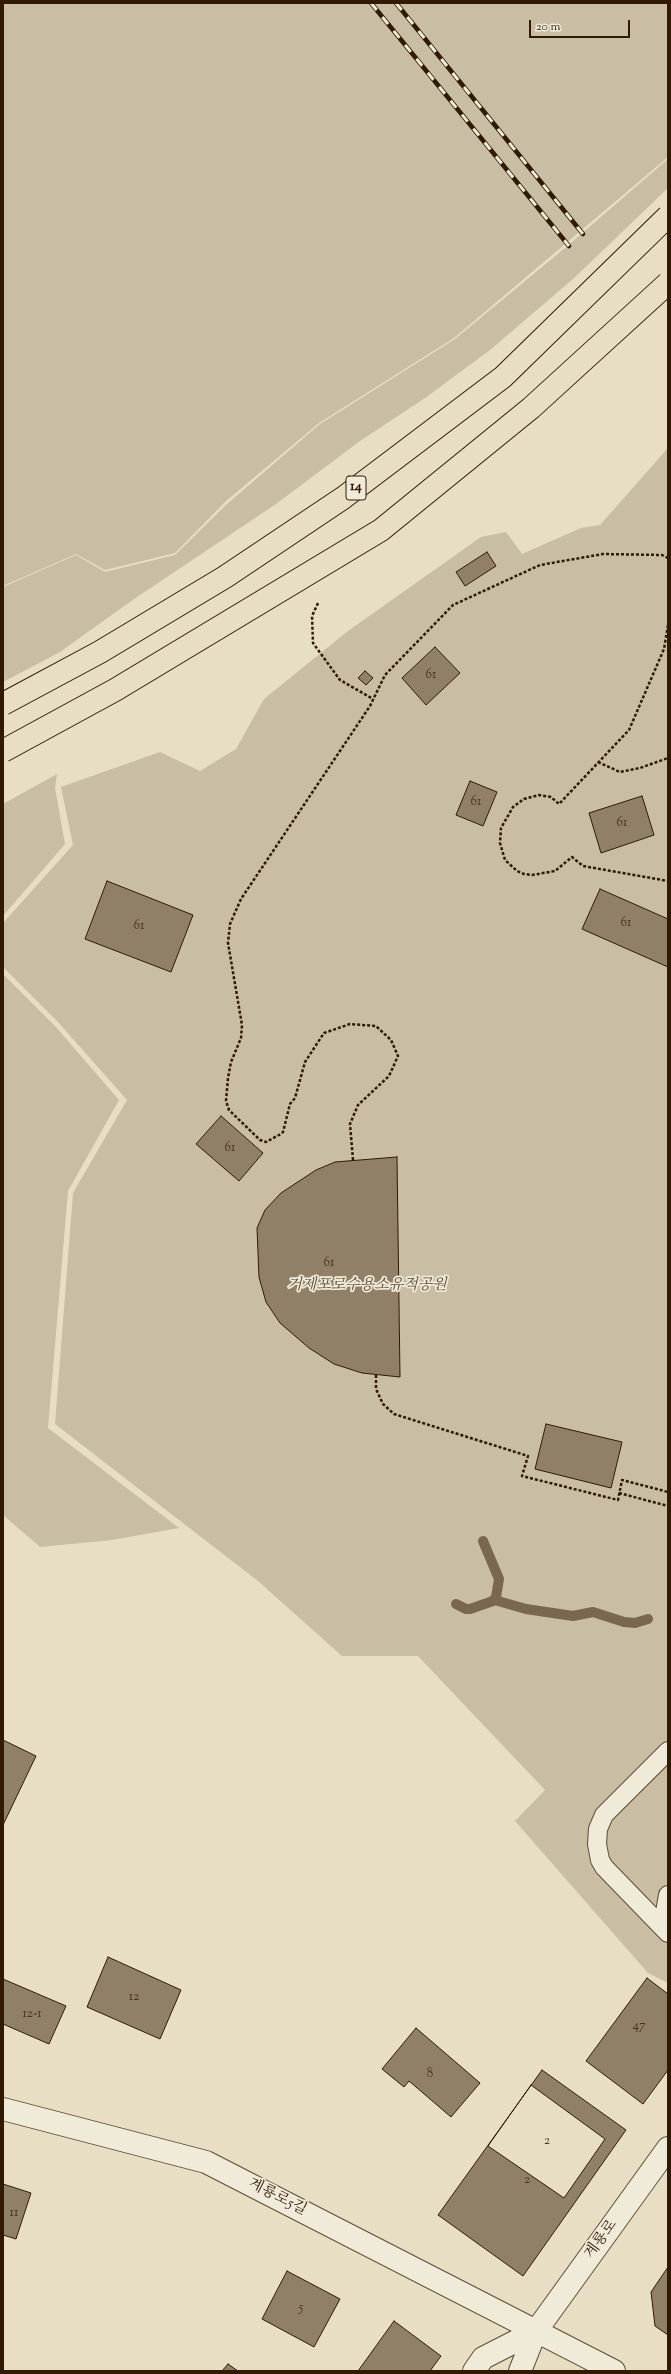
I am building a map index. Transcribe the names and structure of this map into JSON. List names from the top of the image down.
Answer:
{
  "streets": {
    "highway": ["14"],
    "street": ["계룡로5길", "계룡로"]
  },
  "crossings": [
    ["계룡로5길", "계룡로"]
  ],
  "parks": ["거제포로수용소유적공원"],
  "house_numbers": [
    "61",
    "61",
    "61",
    "61",
    "61",
    "61",
    "61",
    "12",
    "12-1",
    "47",
    "8",
    "2",
    "2",
    "11",
    "5"
  ],
  "scale_bar": "20 m"
}
